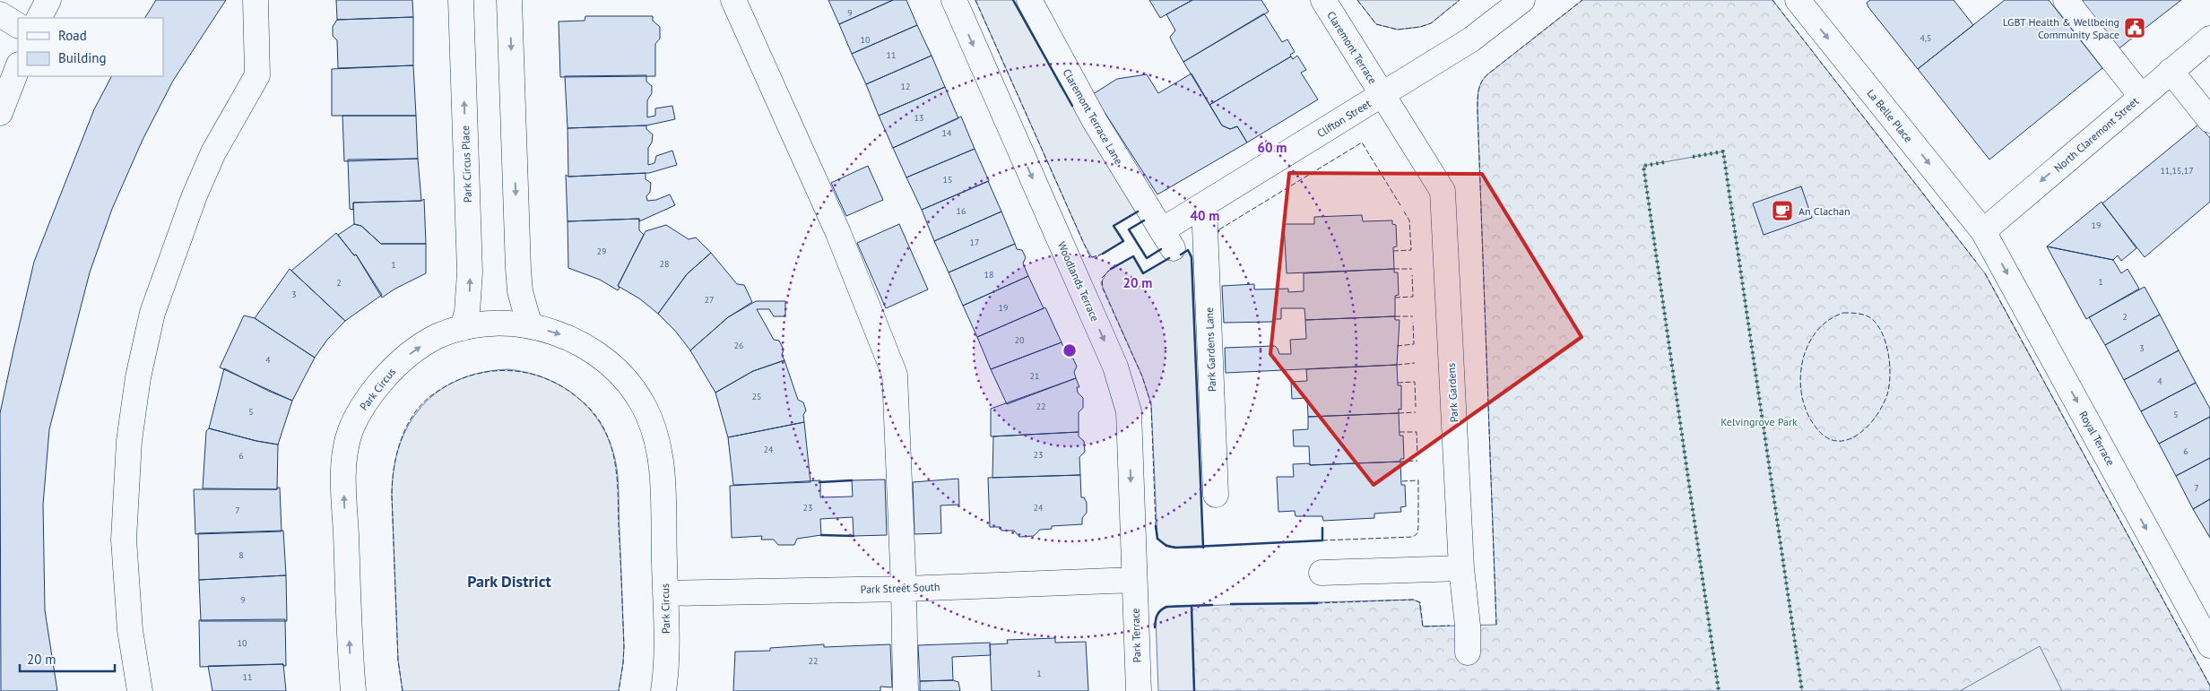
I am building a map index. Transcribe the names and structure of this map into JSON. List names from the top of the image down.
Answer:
{
  "streets": {
    "street": [
      "Claremont Terrace",
      "La Belle Place",
      "Claremont Terrace Lane",
      "Clifton Street",
      "North Claremont Street",
      "Park Circus Place",
      "Woodlands Terrace",
      "Park Gardens Lane",
      "Park Circus",
      "Park Gardens",
      "Royal Terrace",
      "Park Street South",
      "Park Terrace"
    ]
  },
  "crossings": [
    ["Claremont Terrace", "Clifton Street"],
    ["Claremont Terrace", "Park Gardens"],
    ["La Belle Place", "North Claremont Street"],
    ["La Belle Place", "Royal Terrace"],
    ["Claremont Terrace Lane", "Clifton Street"],
    ["Clifton Street", "Park Gardens Lane"],
    ["Clifton Street", "Park Gardens"],
    ["North Claremont Street", "Royal Terrace"],
    ["Park Circus Place", "Park Circus"],
    ["Woodlands Terrace", "Park Street South"],
    ["Woodlands Terrace", "Park Terrace"],
    ["Park Circus", "Park Street South"],
    ["Park Street South", "Park Terrace"]
  ],
  "one_way": ["North Claremont Street", "Royal Terrace"],
  "districts": ["Park District"],
  "parks": ["Kelvingrove Park"],
  "places": {
    "public building": ["LGBT Health & Wellbeing Community Space"],
    "cafe": ["An Clachan"]
  },
  "house_numbers": [
    "9",
    "4,5",
    "10",
    "11",
    "12",
    "13",
    "14",
    "11,15,17",
    "15",
    "16",
    "19",
    "17",
    "29",
    "28",
    "1",
    "18",
    "1",
    "2",
    "3",
    "27",
    "19",
    "2",
    "20",
    "26",
    "3",
    "4",
    "21",
    "4",
    "25",
    "22",
    "5",
    "5",
    "24",
    "6",
    "23",
    "6",
    "7",
    "23",
    "24",
    "7",
    "8",
    "9",
    "10",
    "22",
    "1",
    "11"
  ],
  "legend": ["Road", "Building"],
  "scale_bar": "20 m",
  "rings": ["60 m", "40 m", "20 m"]
}
